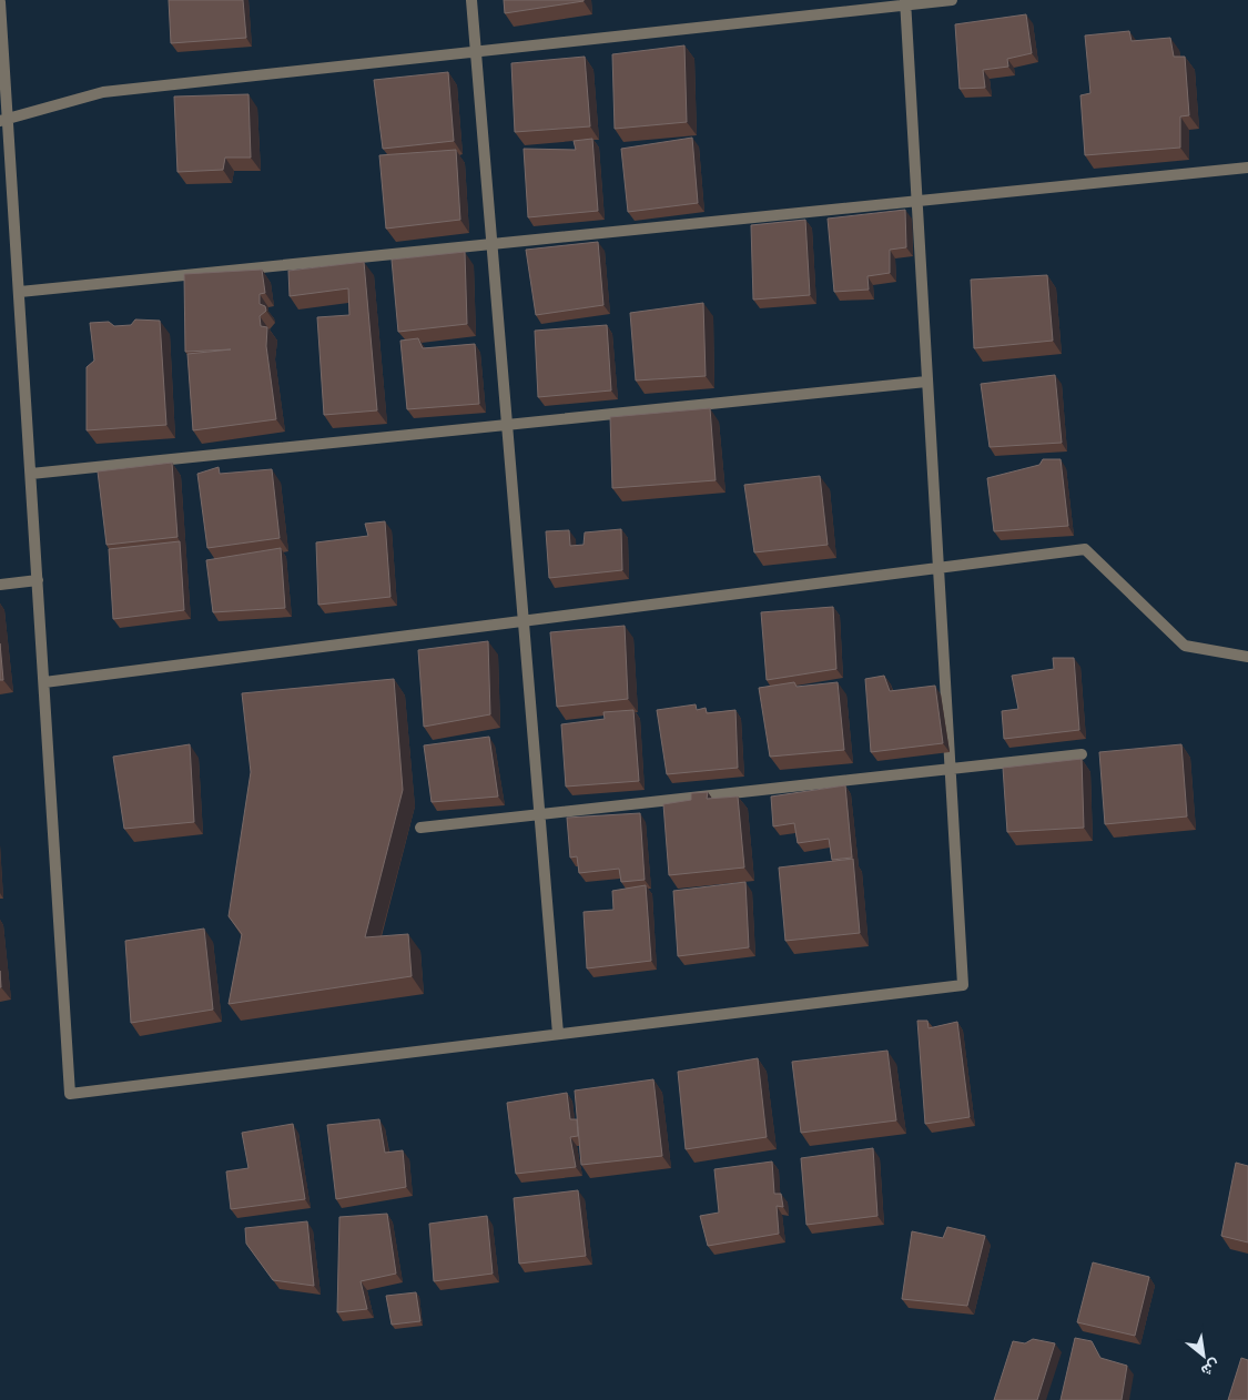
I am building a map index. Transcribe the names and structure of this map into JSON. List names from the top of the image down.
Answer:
{
  "north": "bottom right"
}
